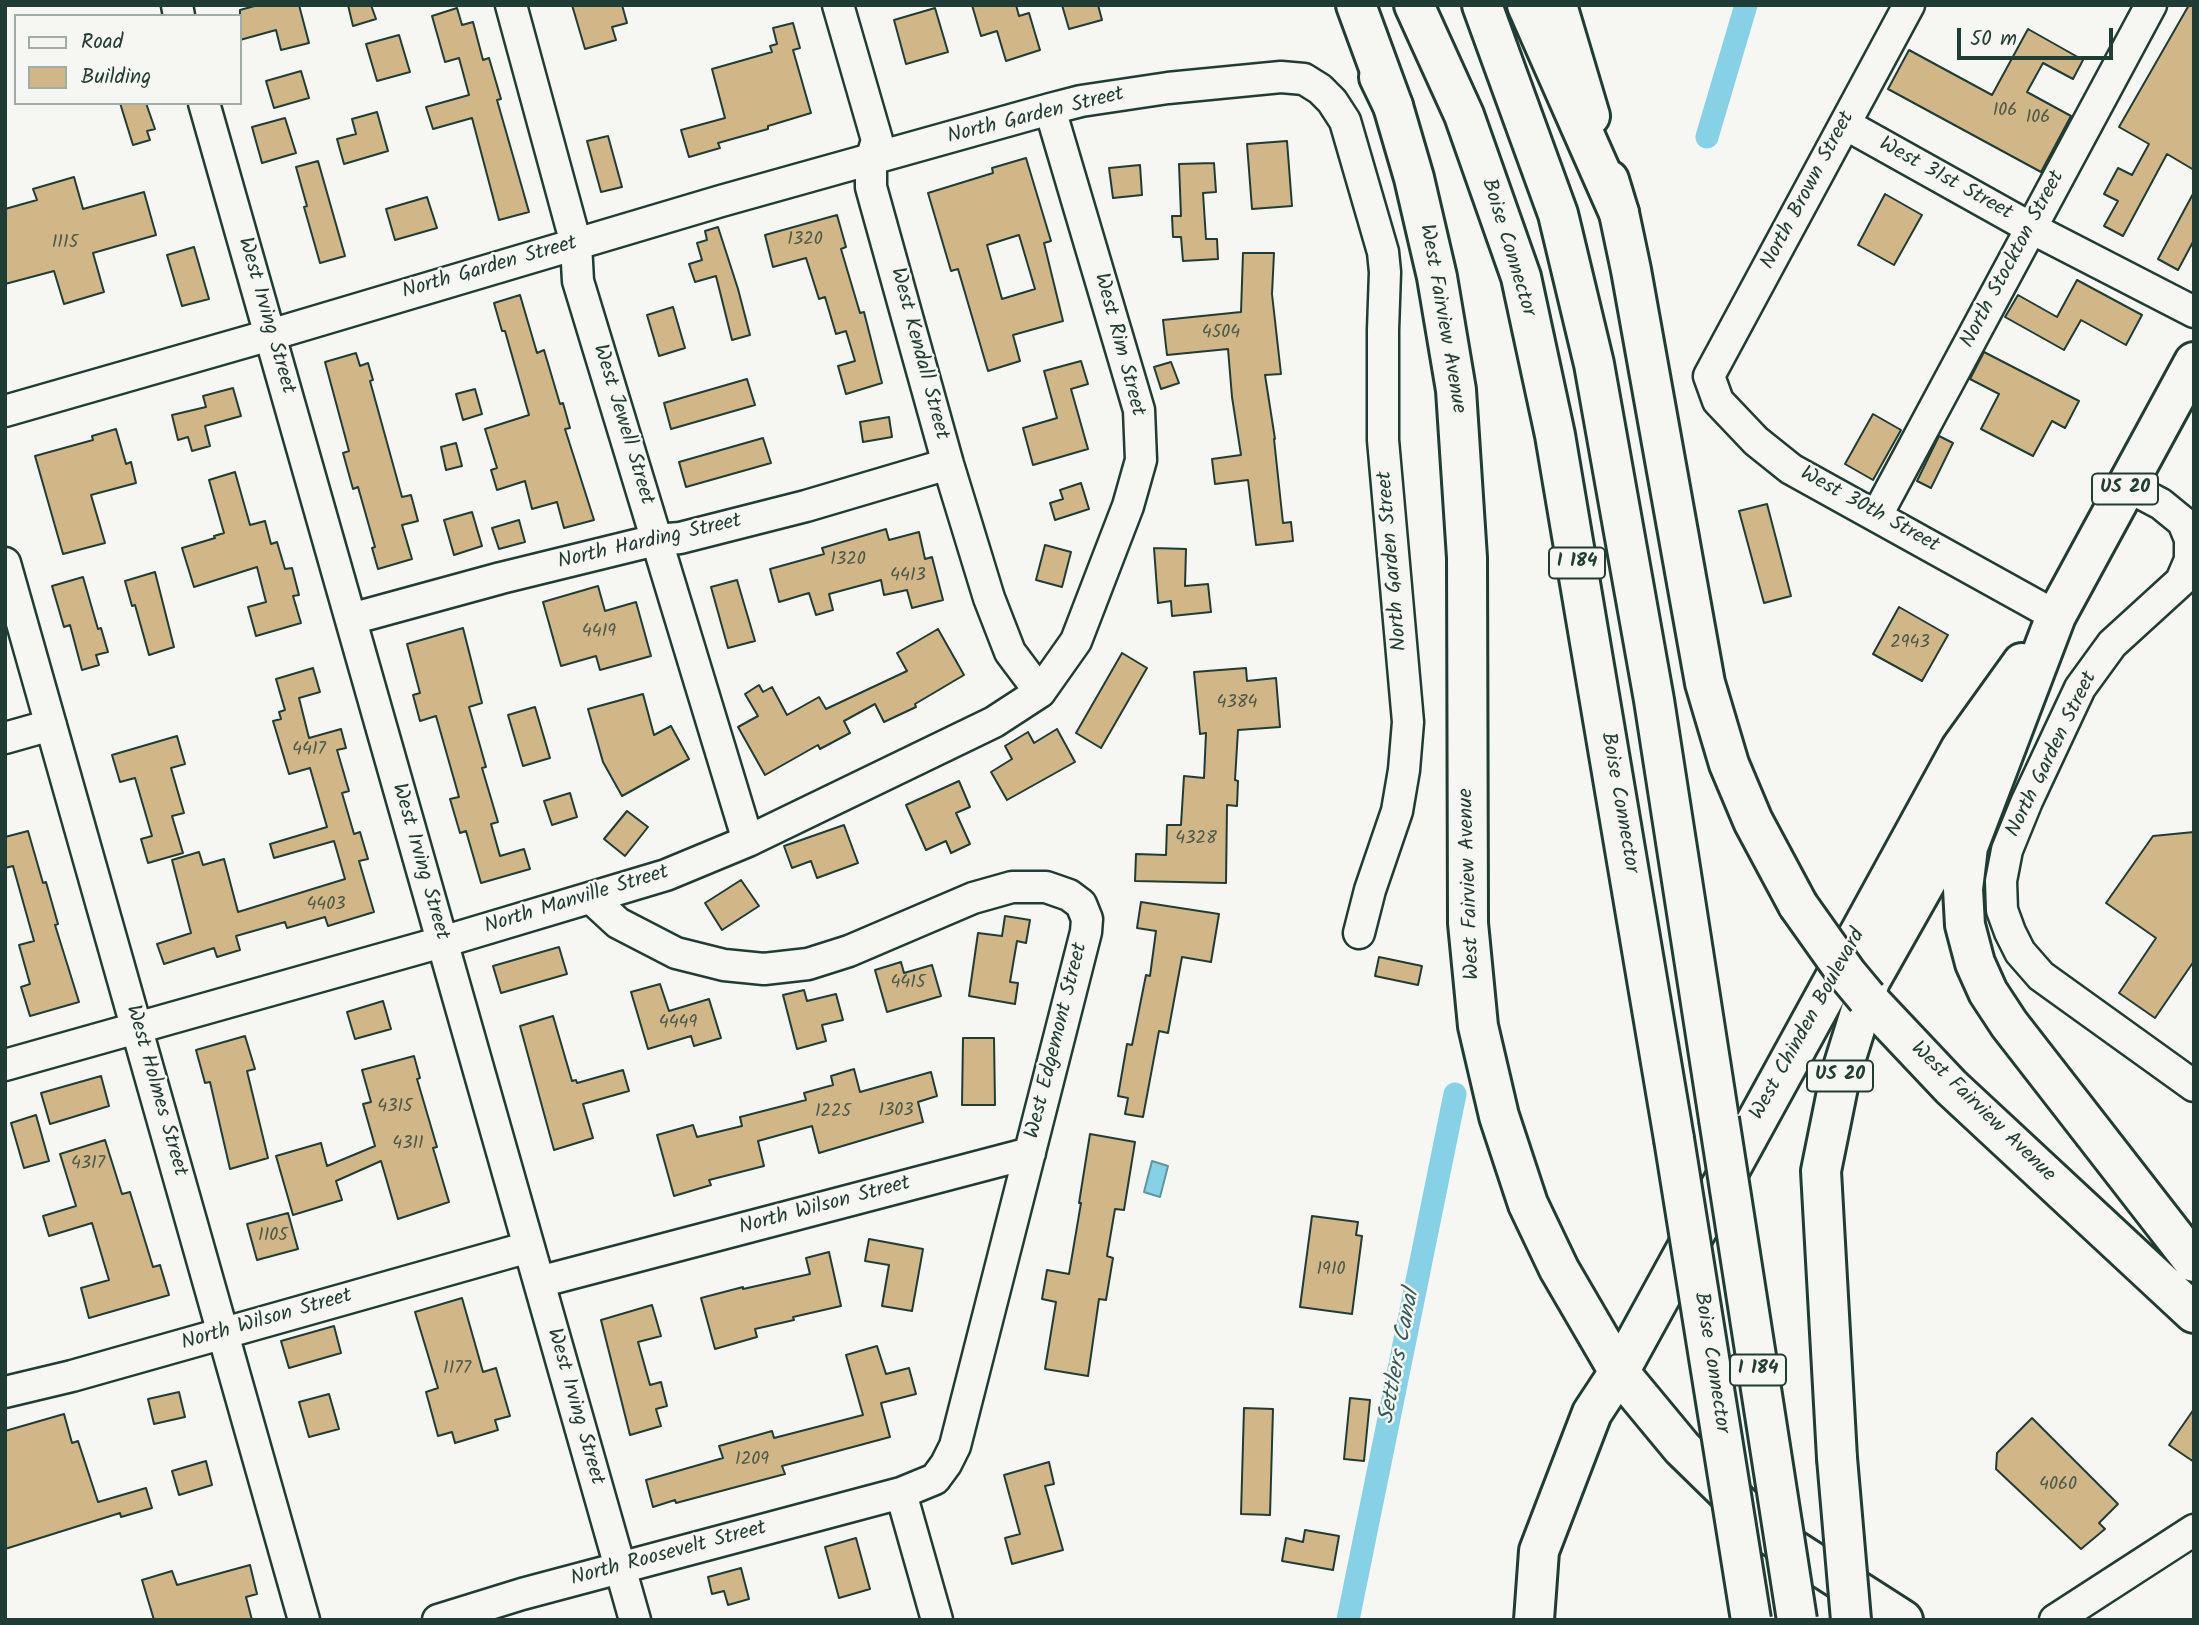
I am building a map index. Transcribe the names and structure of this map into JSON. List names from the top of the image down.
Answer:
{
  "streets": {
    "main road": [
      "Boise Connector",
      "West Fairview Avenue",
      "US 20",
      "I 184",
      "West Chinden Boulevard"
    ],
    "street": [
      "North Garden Street",
      "West 31st Street",
      "North Brown Street",
      "North Stockton Street",
      "West Irving Street",
      "West Rim Street",
      "West Kendall Street",
      "West Jewell Street",
      "West 30th Street",
      "North Harding Street",
      "North Manville Street",
      "West Edgemont Street",
      "West Holmes Street",
      "North Wilson Street",
      "North Roosevelt Street"
    ]
  },
  "crossings": [
    ["North Garden Street", "West Irving Street"],
    ["North Garden Street", "West Rim Street"],
    ["North Garden Street", "West Kendall Street"],
    ["North Garden Street", "West Jewell Street"],
    ["North Garden Street", "West Chinden Boulevard"],
    ["West 31st Street", "North Brown Street"],
    ["West 31st Street", "North Stockton Street"],
    ["North Brown Street", "West 30th Street"],
    ["North Stockton Street", "West 30th Street"],
    ["West Irving Street", "North Harding Street"],
    ["West Irving Street", "North Manville Street"],
    ["West Irving Street", "North Wilson Street"],
    ["West Irving Street", "North Roosevelt Street"],
    ["West Fairview Avenue", "US 20"],
    ["West Fairview Avenue", "West Chinden Boulevard"],
    ["West Rim Street", "West Kendall Street"],
    ["West Rim Street", "North Manville Street"],
    ["West Kendall Street", "North Harding Street"],
    ["West Kendall Street", "North Manville Street"],
    ["West Jewell Street", "North Harding Street"],
    ["West Jewell Street", "North Manville Street"],
    ["US 20", "West Chinden Boulevard"],
    ["West 30th Street", "West Chinden Boulevard"],
    ["North Manville Street", "West Edgemont Street"],
    ["North Manville Street", "West Holmes Street"],
    ["West Edgemont Street", "North Wilson Street"],
    ["West Edgemont Street", "North Roosevelt Street"],
    ["West Holmes Street", "North Wilson Street"]
  ],
  "water": ["Settlers Canal"],
  "house_numbers": [
    "106",
    "106",
    "1320",
    "1115",
    "4504",
    "1320",
    "4413",
    "4419",
    "2943",
    "4384",
    "4417",
    "4328",
    "4403",
    "4415",
    "4449",
    "4315",
    "1303",
    "1225",
    "4311",
    "4317",
    "1105",
    "1910",
    "1177",
    "1209",
    "4060"
  ],
  "legend": ["Road", "Building"],
  "scale_bar": "50 m"
}
